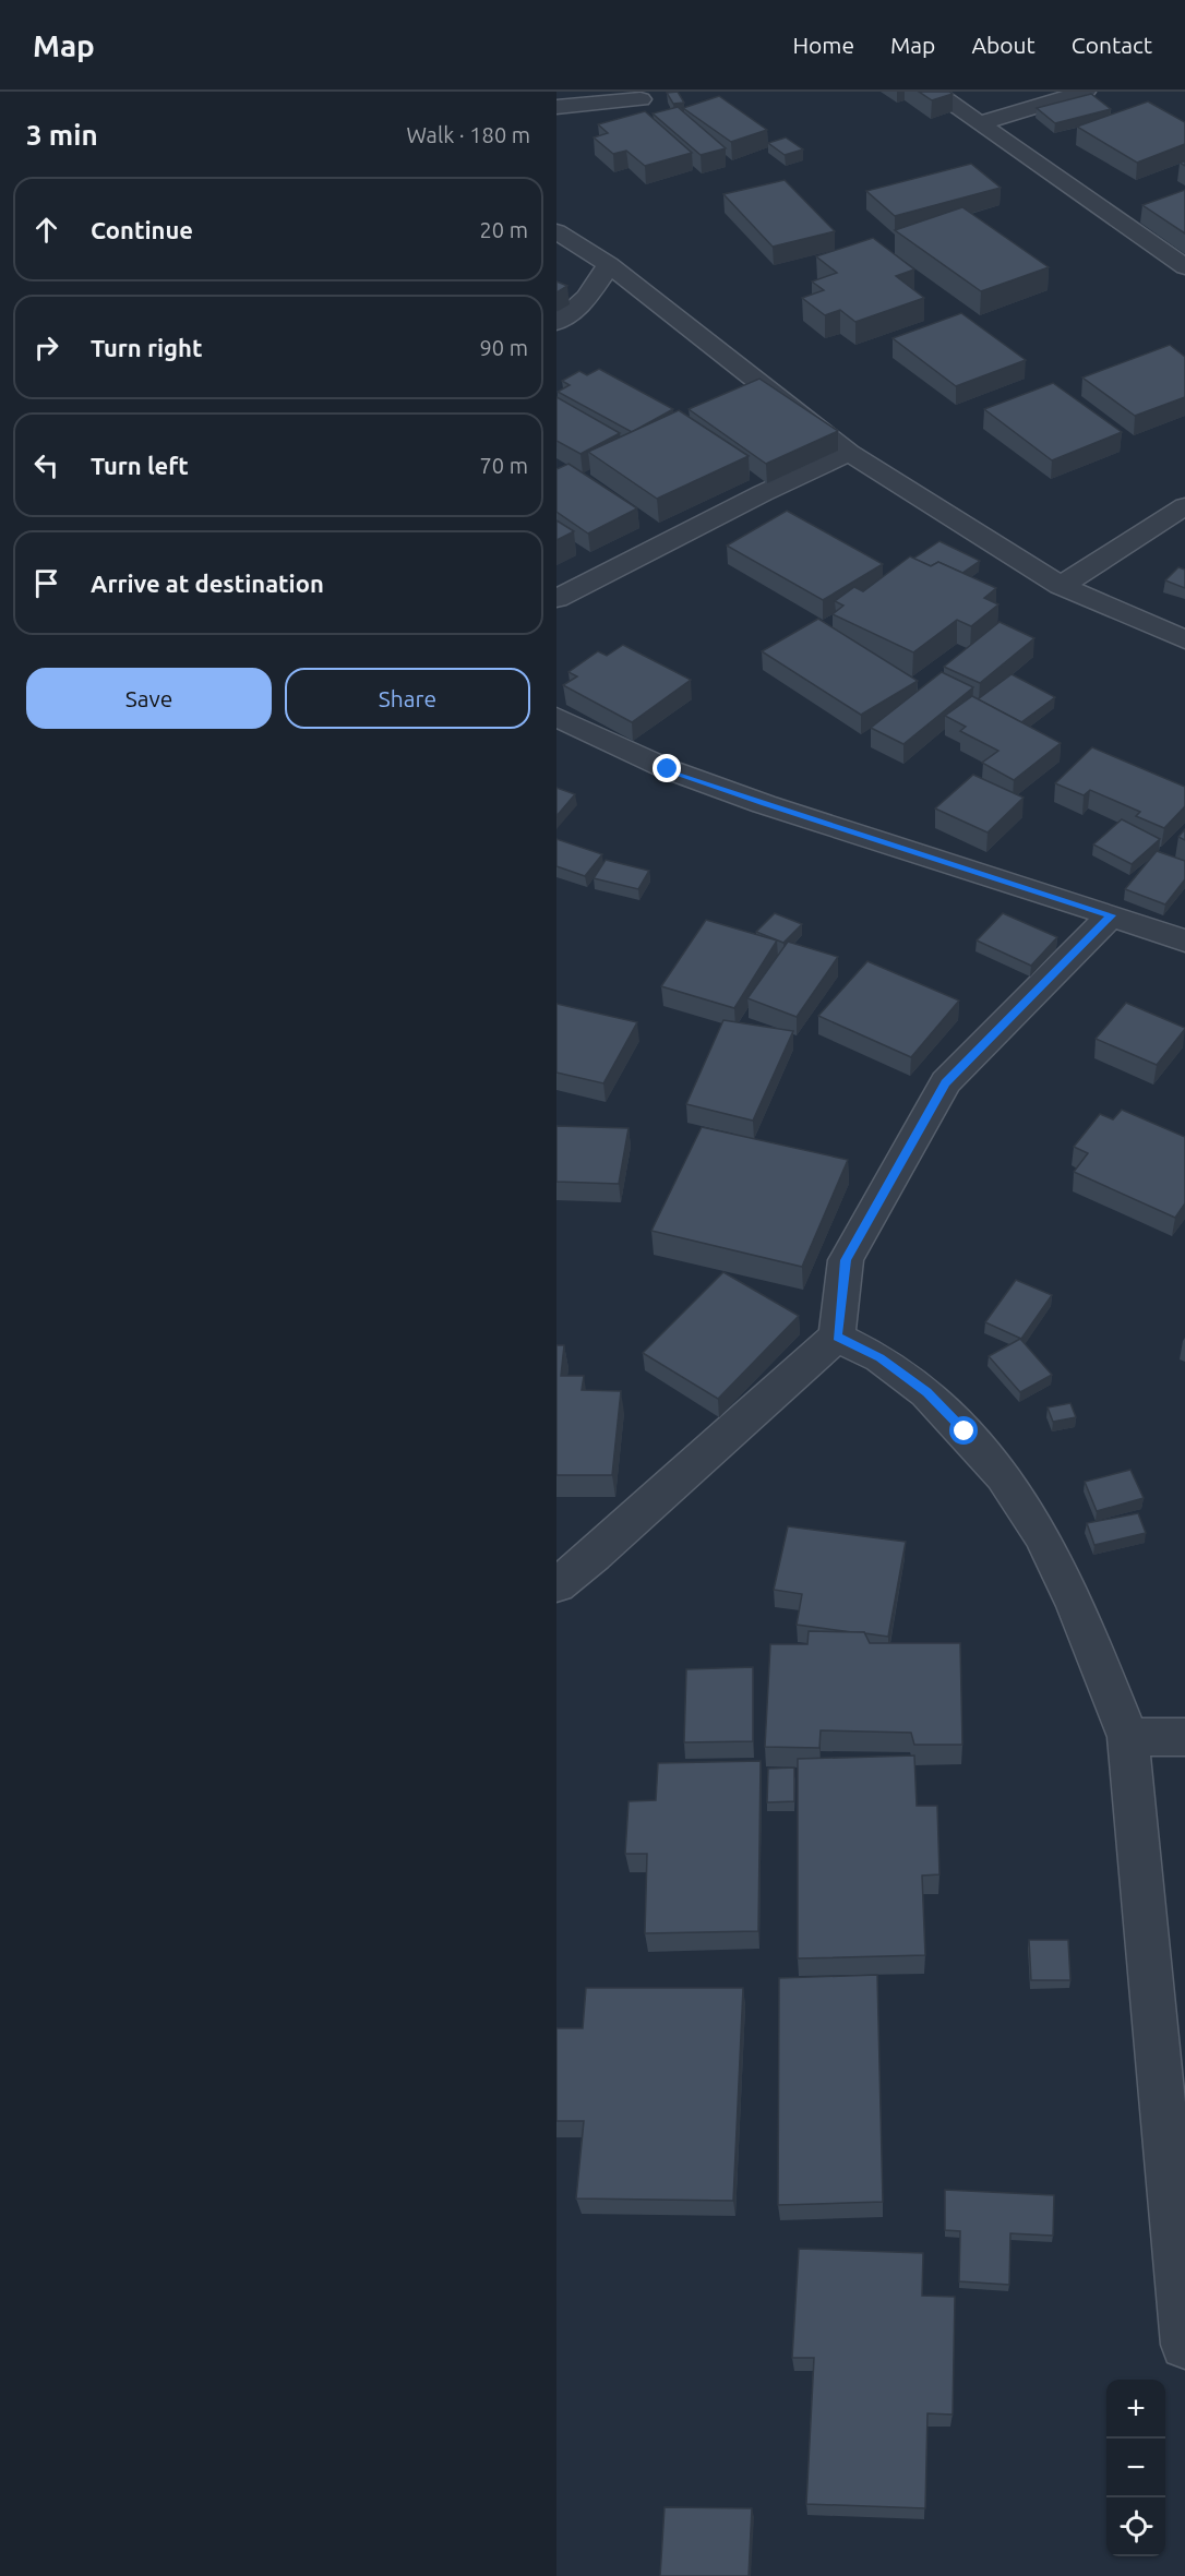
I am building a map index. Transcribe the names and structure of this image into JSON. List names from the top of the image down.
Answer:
{
  "page": {
    "header": "Map",
    "nav": [
      "Home",
      "Map",
      "About",
      "Contact"
    ],
    "heading": ["3 min", "Walk · 180 m"],
    "list": [
      ["Continue", "20 m"],
      ["Turn right", "90 m"],
      ["Turn left", "70 m"],
      "Arrive at destination"
    ],
    "buttons": ["Save", "Share"],
    "map_buttons": ["+", "−"]
  }
}
